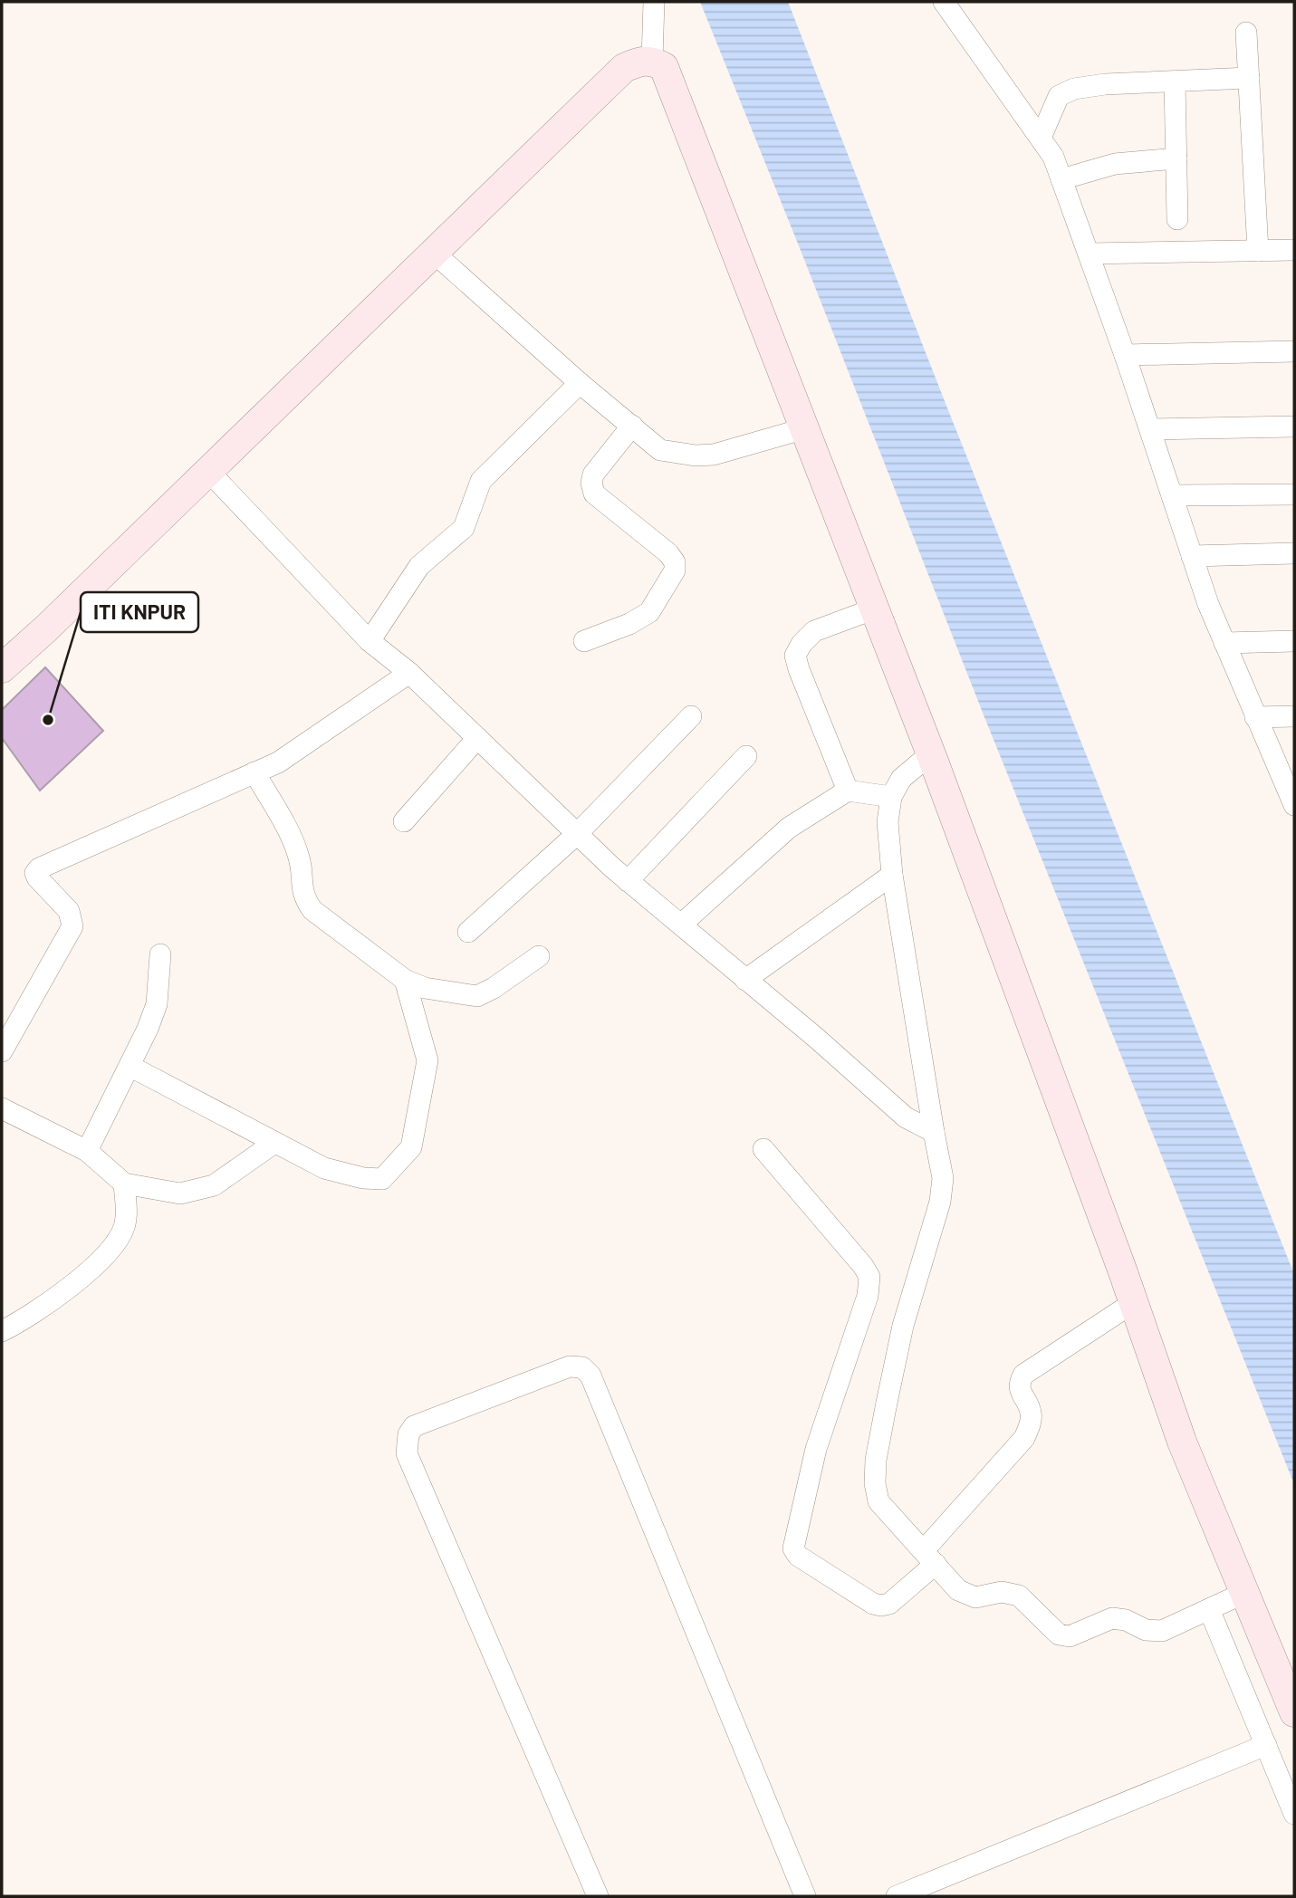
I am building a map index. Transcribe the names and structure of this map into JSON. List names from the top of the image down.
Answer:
{
  "places": ["ITI KNPUR"]
}
